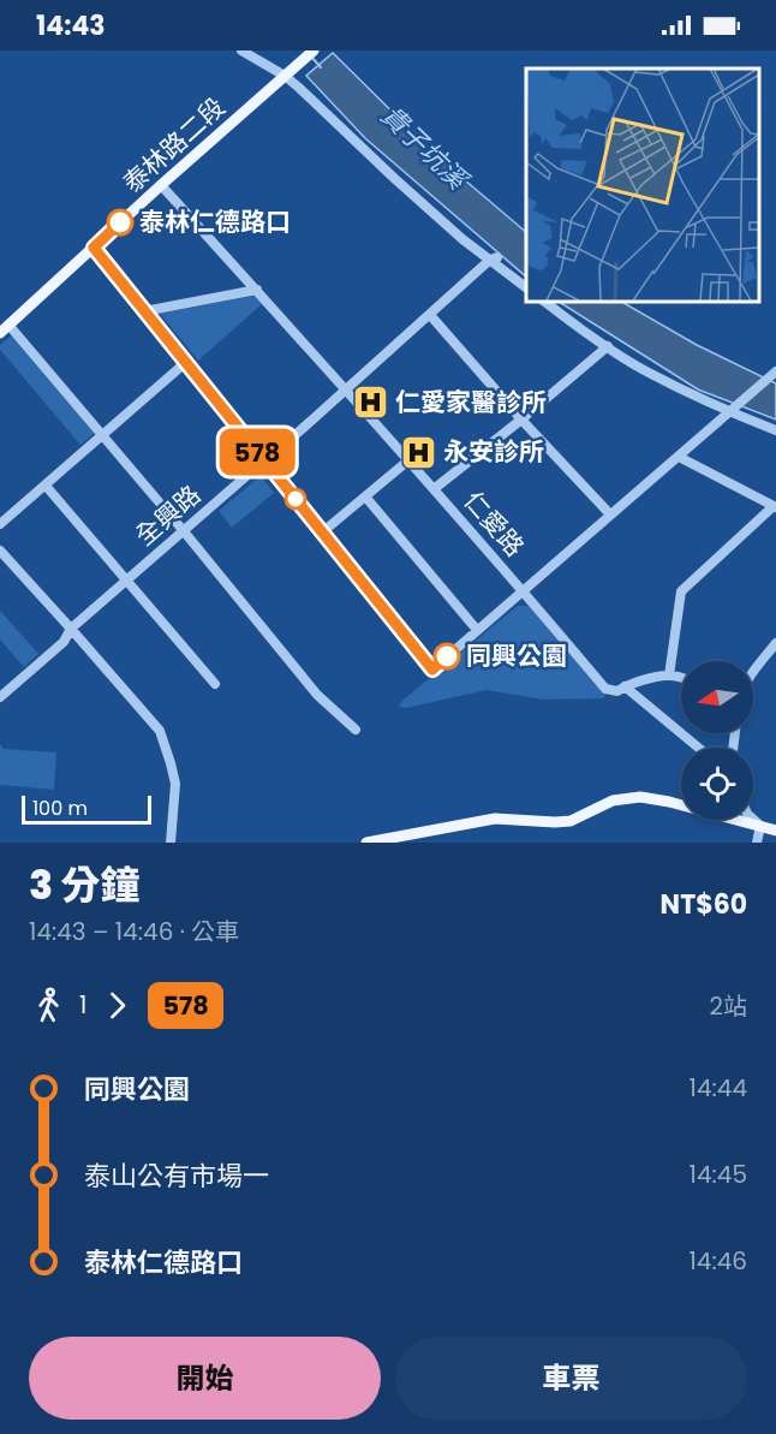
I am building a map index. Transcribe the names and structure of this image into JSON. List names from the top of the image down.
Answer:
{
  "streets": {
    "main road": ["泰林路二段"],
    "street": ["全興路", "仁愛路"]
  },
  "crossings": [
    ["泰林路二段", "仁愛路"],
    ["全興路", "仁愛路"]
  ],
  "water": ["貴子坑溪"],
  "places": {
    "other": ["泰林仁德路口", "同興公園"],
    "hospital": ["仁愛家醫診所", "永安診所"]
  },
  "lines": ["bus line 578"],
  "scale_bar": "100 m",
  "north": "left",
  "page": {
    "status": "14:43",
    "on_map": "578",
    "scale": "100 m",
    "heading": ["3 分鐘", "14:43 – 14:46 · 公車", "NT$60"],
    "legs": ["1", "578", "2站"],
    "list": [
      {
        "name": "同興公園",
        "value": "14:44"
      },
      {
        "name": "泰山公有市場一",
        "value": "14:45"
      },
      {
        "name": "泰林仁德路口",
        "value": "14:46"
      }
    ],
    "buttons": ["開始", "車票"]
  }
}
